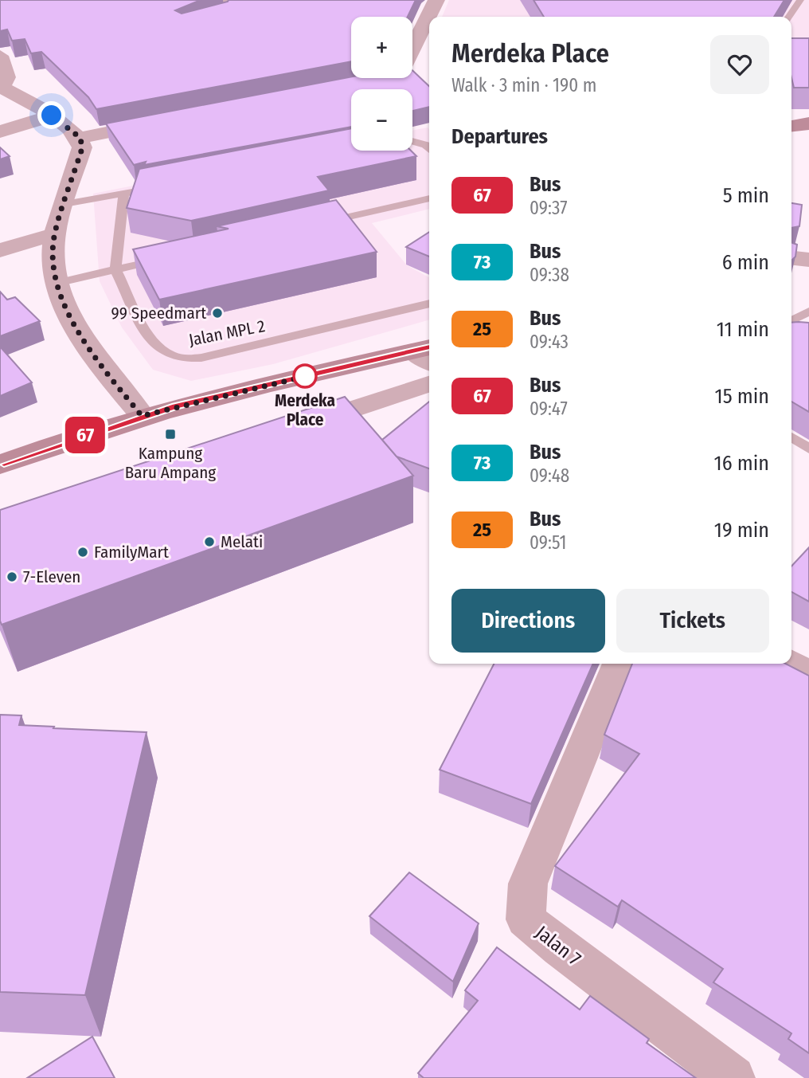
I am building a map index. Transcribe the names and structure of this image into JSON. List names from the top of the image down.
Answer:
{
  "streets": {
    "street": ["Jalan 7"],
    "lane": ["Jalan MPL 2"]
  },
  "places": {
    "other": [
      "99 Speedmart",
      "Merdeka Place",
      "Melati",
      "FamilyMart",
      "7-Eleven"
    ],
    "transit": ["Kampung Baru Ampang"]
  },
  "lines": ["bus line 67"],
  "page": {
    "on_map": "67",
    "map_buttons": ["+", "−"],
    "heading": [
      ["Merdeka Place", "Walk · 3 min · 190 m"],
      "Departures"
    ],
    "list": [
      {
        "mark": "67",
        "name": "Bus",
        "note": "09:37",
        "value": "5 min"
      },
      {
        "mark": "73",
        "name": "Bus",
        "note": "09:38",
        "value": "6 min"
      },
      {
        "mark": "25",
        "name": "Bus",
        "note": "09:43",
        "value": "11 min"
      },
      {
        "mark": "67",
        "name": "Bus",
        "note": "09:47",
        "value": "15 min"
      },
      {
        "mark": "73",
        "name": "Bus",
        "note": "09:48",
        "value": "16 min"
      },
      {
        "mark": "25",
        "name": "Bus",
        "note": "09:51",
        "value": "19 min"
      }
    ],
    "buttons": ["Directions", "Tickets"]
  }
}
